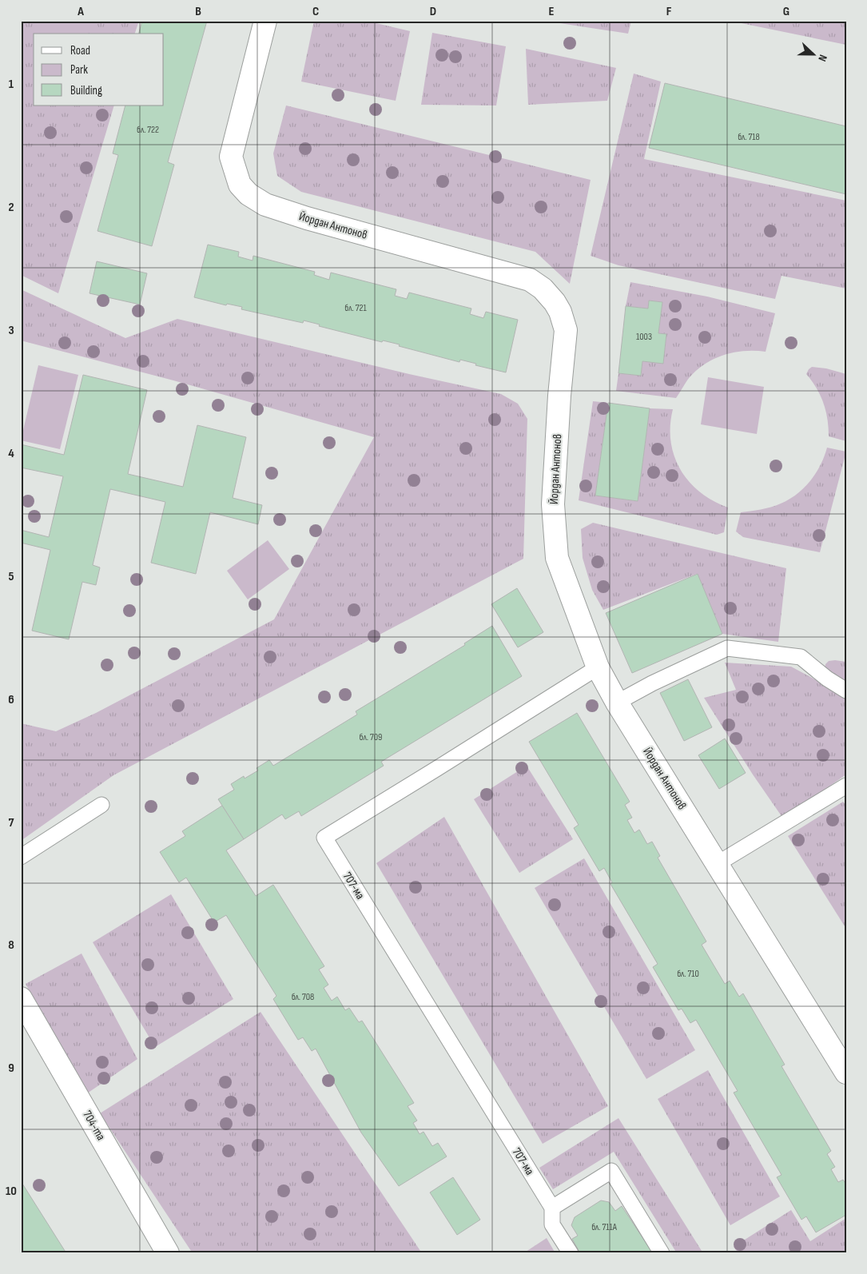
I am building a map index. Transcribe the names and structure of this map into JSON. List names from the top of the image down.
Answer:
{
  "streets": {
    "street": ["Йордан Антонов", "704-та"],
    "lane": ["707-ма"]
  },
  "crossings": [
    ["Йордан Антонов", "707-ма"]
  ],
  "house_numbers": [
    "бл. 722",
    "бл. 718",
    "бл. 721",
    "1003",
    "бл. 709",
    "бл. 710",
    "бл. 708",
    "бл. 711A"
  ],
  "legend": ["Road", "Park", "Building"],
  "north": "right",
  "grid": {
    "columns": [
      "A",
      "B",
      "C",
      "D",
      "E",
      "F",
      "G"
    ],
    "rows": [
      "1",
      "2",
      "3",
      "4",
      "5",
      "6",
      "7",
      "8",
      "9",
      "10"
    ]
  }
}
